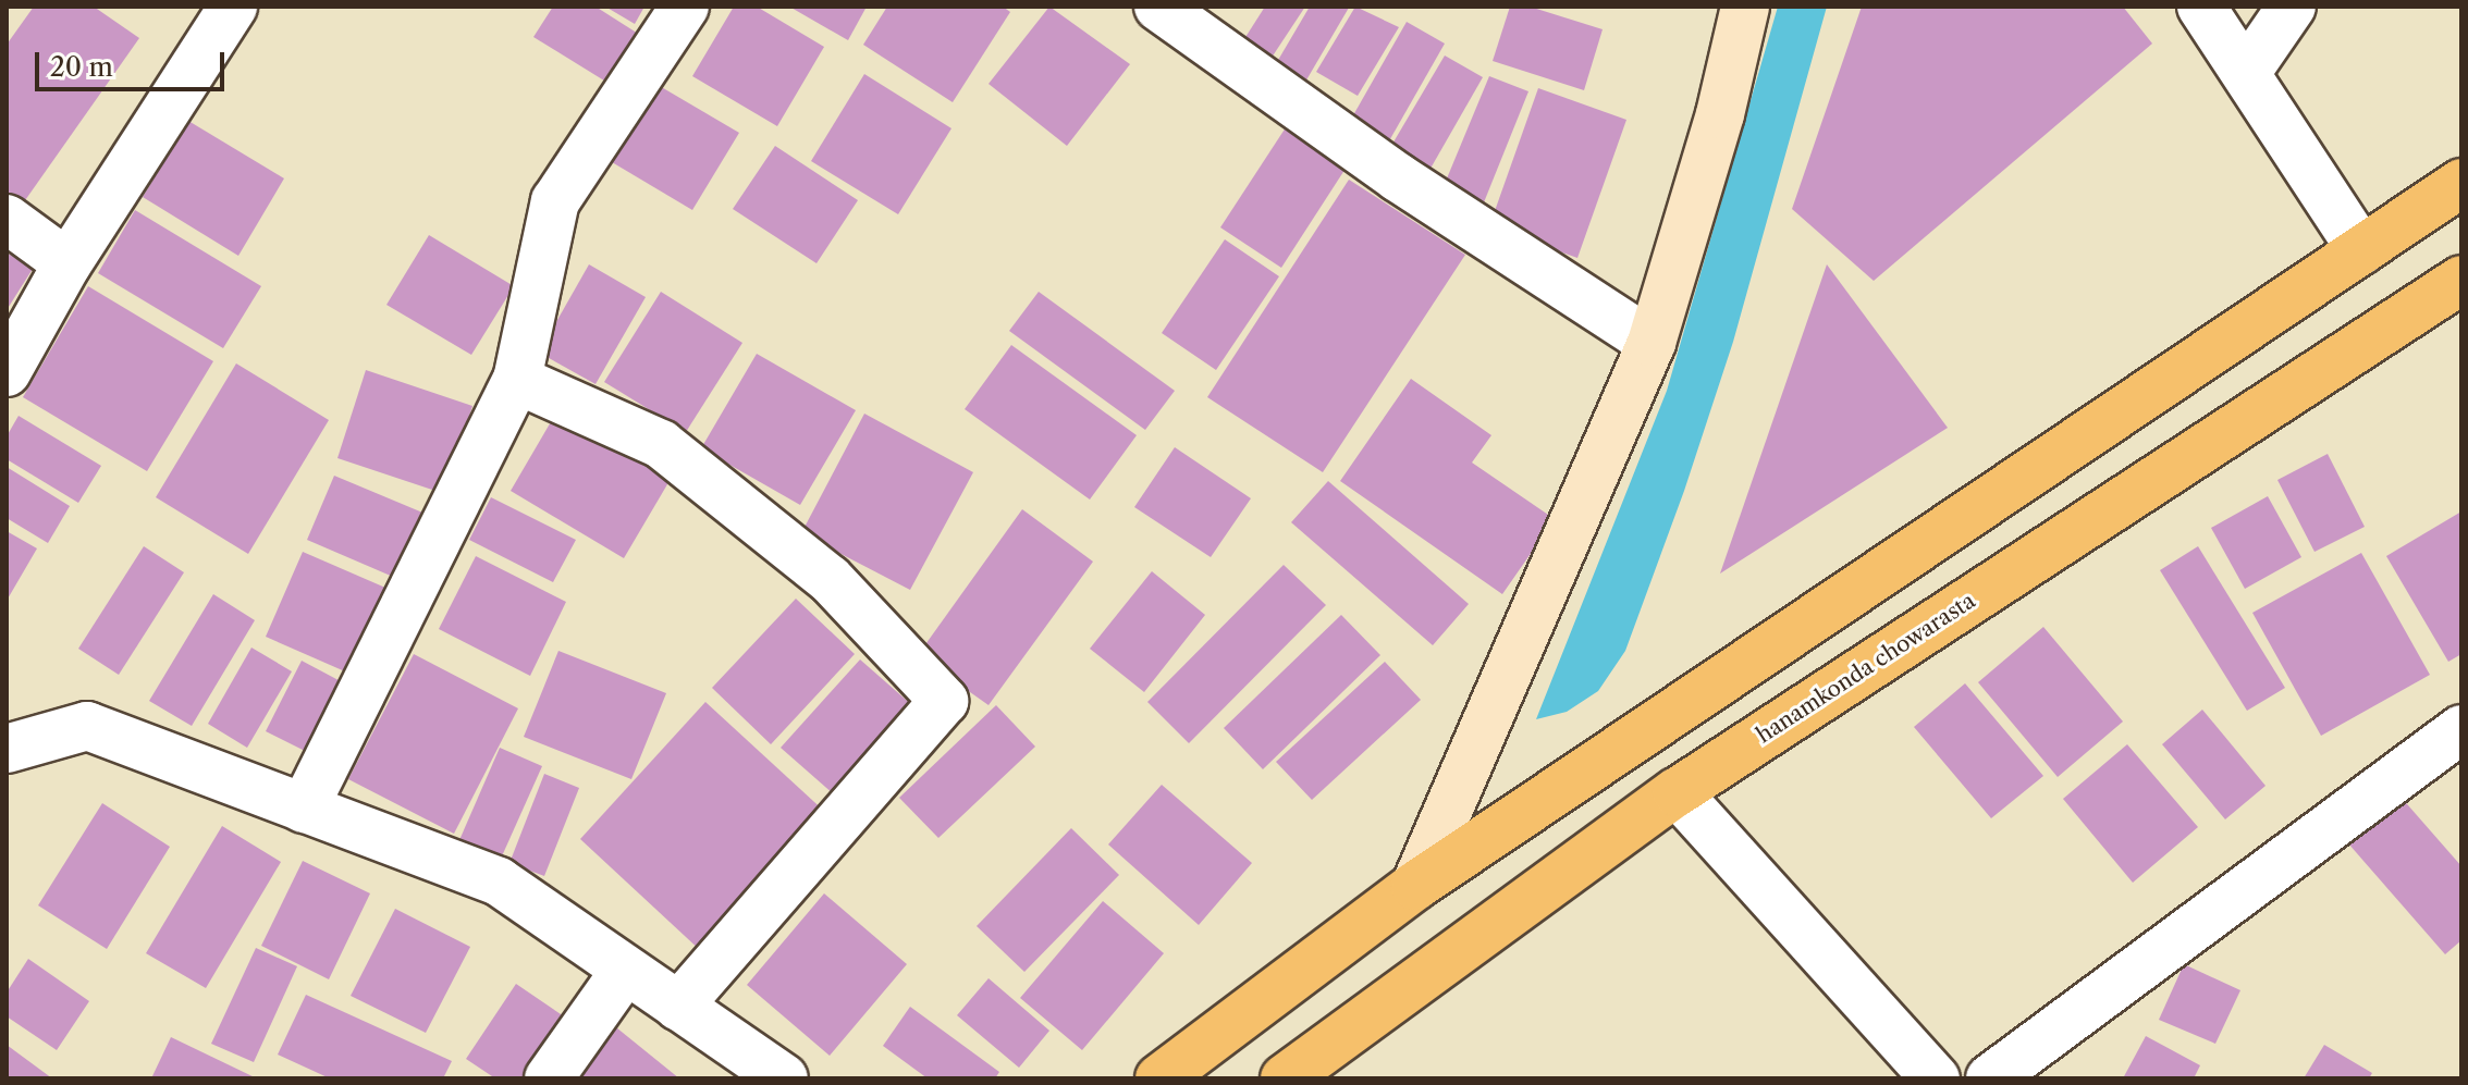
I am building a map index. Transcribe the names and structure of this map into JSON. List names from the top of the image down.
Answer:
{
  "streets": {
    "highway": ["hanamkonda chowarasta"]
  },
  "scale_bar": "20 m"
}
